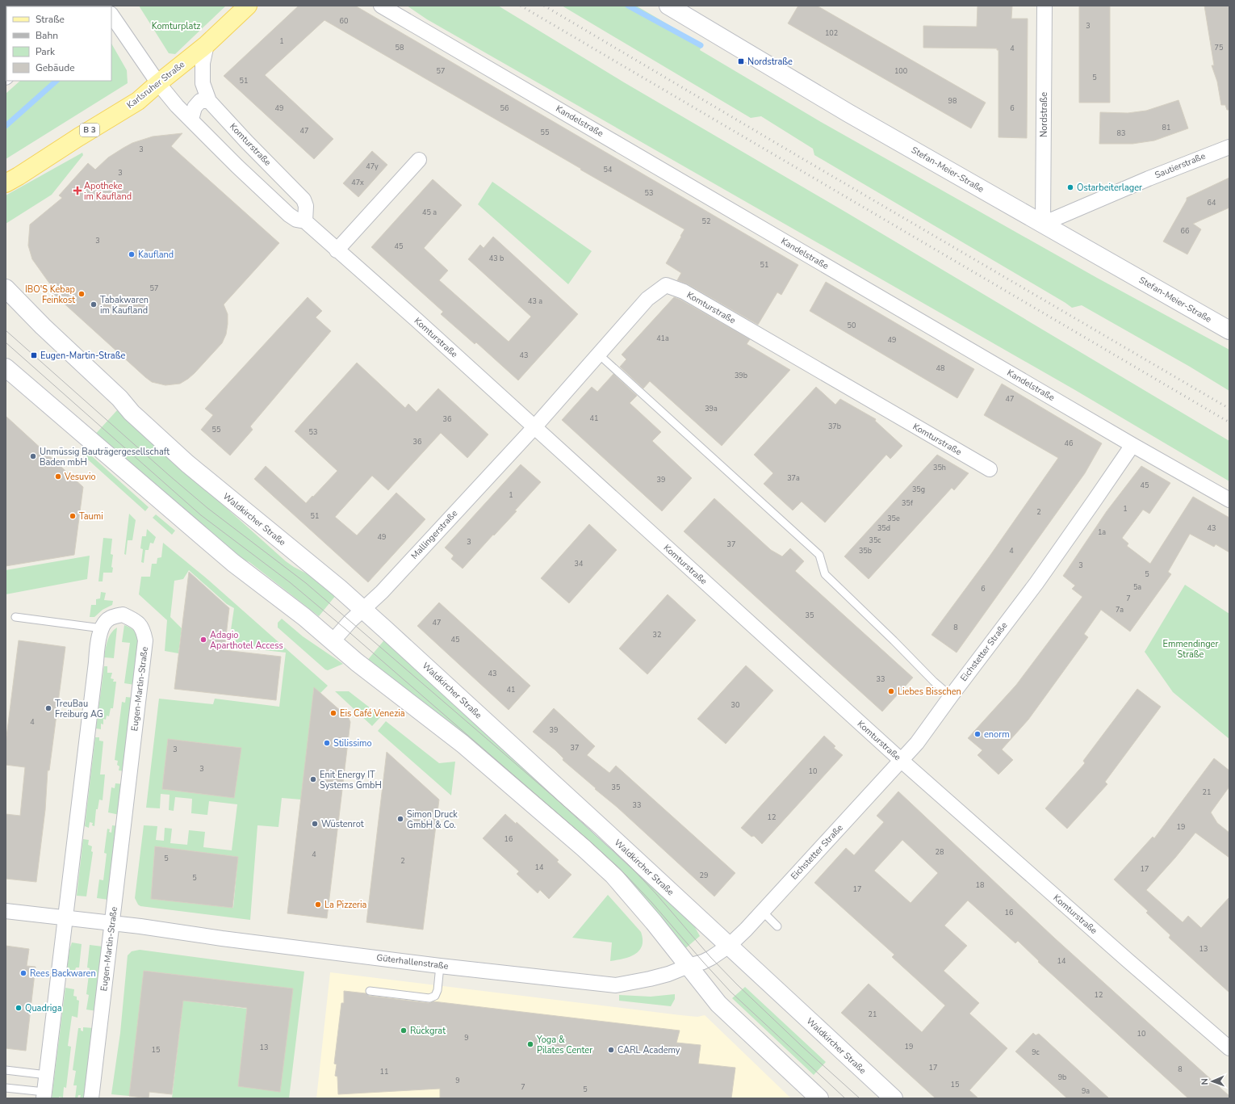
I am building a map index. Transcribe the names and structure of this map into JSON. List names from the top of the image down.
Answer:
{
  "streets": {
    "main road": [
      "Karlsruher Straße",
      "B 3",
      "Stefan-Meier-Straße",
      "Waldkircher Straße"
    ],
    "street": [
      "Nordstraße",
      "Kandelstraße",
      "Komturstraße",
      "Sautierstraße",
      "Mallingerstraße",
      "Eichstetter Straße",
      "Eugen-Martin-Straße",
      "Güterhallenstraße"
    ]
  },
  "crossings": [
    ["Karlsruher Straße", "Komturstraße"],
    ["Nordstraße", "Sautierstraße"],
    ["Nordstraße", "Stefan-Meier-Straße"],
    ["Kandelstraße", "Eichstetter Straße"],
    ["Komturstraße", "Mallingerstraße"],
    ["Komturstraße", "Eichstetter Straße"],
    ["Sautierstraße", "Stefan-Meier-Straße"],
    ["Waldkircher Straße", "Mallingerstraße"],
    ["Waldkircher Straße", "Eichstetter Straße"],
    ["Waldkircher Straße", "Güterhallenstraße"],
    ["Eichstetter Straße", "Güterhallenstraße"],
    ["Eugen-Martin-Straße", "Güterhallenstraße"]
  ],
  "parks": ["Komturplatz", "Emmendinger Straße"],
  "places": {
    "transit": ["Nordstraße", "Eugen-Martin-Straße"],
    "other": [
      "Ostarbeiterlager",
      "Kaufland",
      "IBO'S Kebap Feinkost",
      "Tabakwaren im Kaufland",
      "Unmüssig Bauträgergesellschaft Baden mbH",
      "Vesuvio",
      "Taumi",
      "Adagio Aparthotel Access",
      "Liebes Bisschen",
      "TreuBau Freiburg AG",
      "Eis Café Venezia",
      "enorm",
      "Stilissimo",
      "Enit Energy IT Systems GmbH",
      "Simon Druck GmbH & Co.",
      "Wüstenrot",
      "La Pizzeria",
      "Rees Backwaren",
      "Quadriga",
      "Rückgrat",
      "Yoga & Pilates Center",
      "CARL Academy"
    ],
    "health": ["Apotheke im Kaufland"]
  },
  "house_numbers": [
    "60",
    "3",
    "102",
    "1",
    "58",
    "75",
    "4",
    "57",
    "100",
    "5",
    "51",
    "98",
    "49",
    "56",
    "6",
    "81",
    "47",
    "55",
    "83",
    "3",
    "47y",
    "54",
    "3",
    "47x",
    "53",
    "64",
    "45 a",
    "52",
    "66",
    "3",
    "45",
    "43 b",
    "51",
    "57",
    "43 a",
    "50",
    "41a",
    "49",
    "43",
    "48",
    "39b",
    "47",
    "39a",
    "41",
    "36",
    "37b",
    "55",
    "53",
    "36",
    "46",
    "35h",
    "37a",
    "39",
    "45",
    "35g",
    "1",
    "35f",
    "1",
    "2",
    "51",
    "35e",
    "35d",
    "43",
    "1a",
    "49",
    "35c",
    "3",
    "37",
    "35b",
    "4",
    "34",
    "3",
    "5",
    "5a",
    "6",
    "7",
    "7a",
    "35",
    "47",
    "8",
    "32",
    "45",
    "43",
    "33",
    "41",
    "30",
    "4",
    "39",
    "37",
    "3",
    "3",
    "10",
    "35",
    "21",
    "33",
    "12",
    "19",
    "16",
    "28",
    "4",
    "5",
    "2",
    "14",
    "17",
    "29",
    "5",
    "18",
    "17",
    "16",
    "13",
    "14",
    "12",
    "21",
    "10",
    "9",
    "19",
    "13",
    "15",
    "9c",
    "17",
    "8",
    "11",
    "9b",
    "9",
    "15",
    "7",
    "5",
    "9a"
  ],
  "legend": [
    "Straße",
    "Bahn",
    "Park",
    "Gebäude"
  ],
  "north": "left"
}
